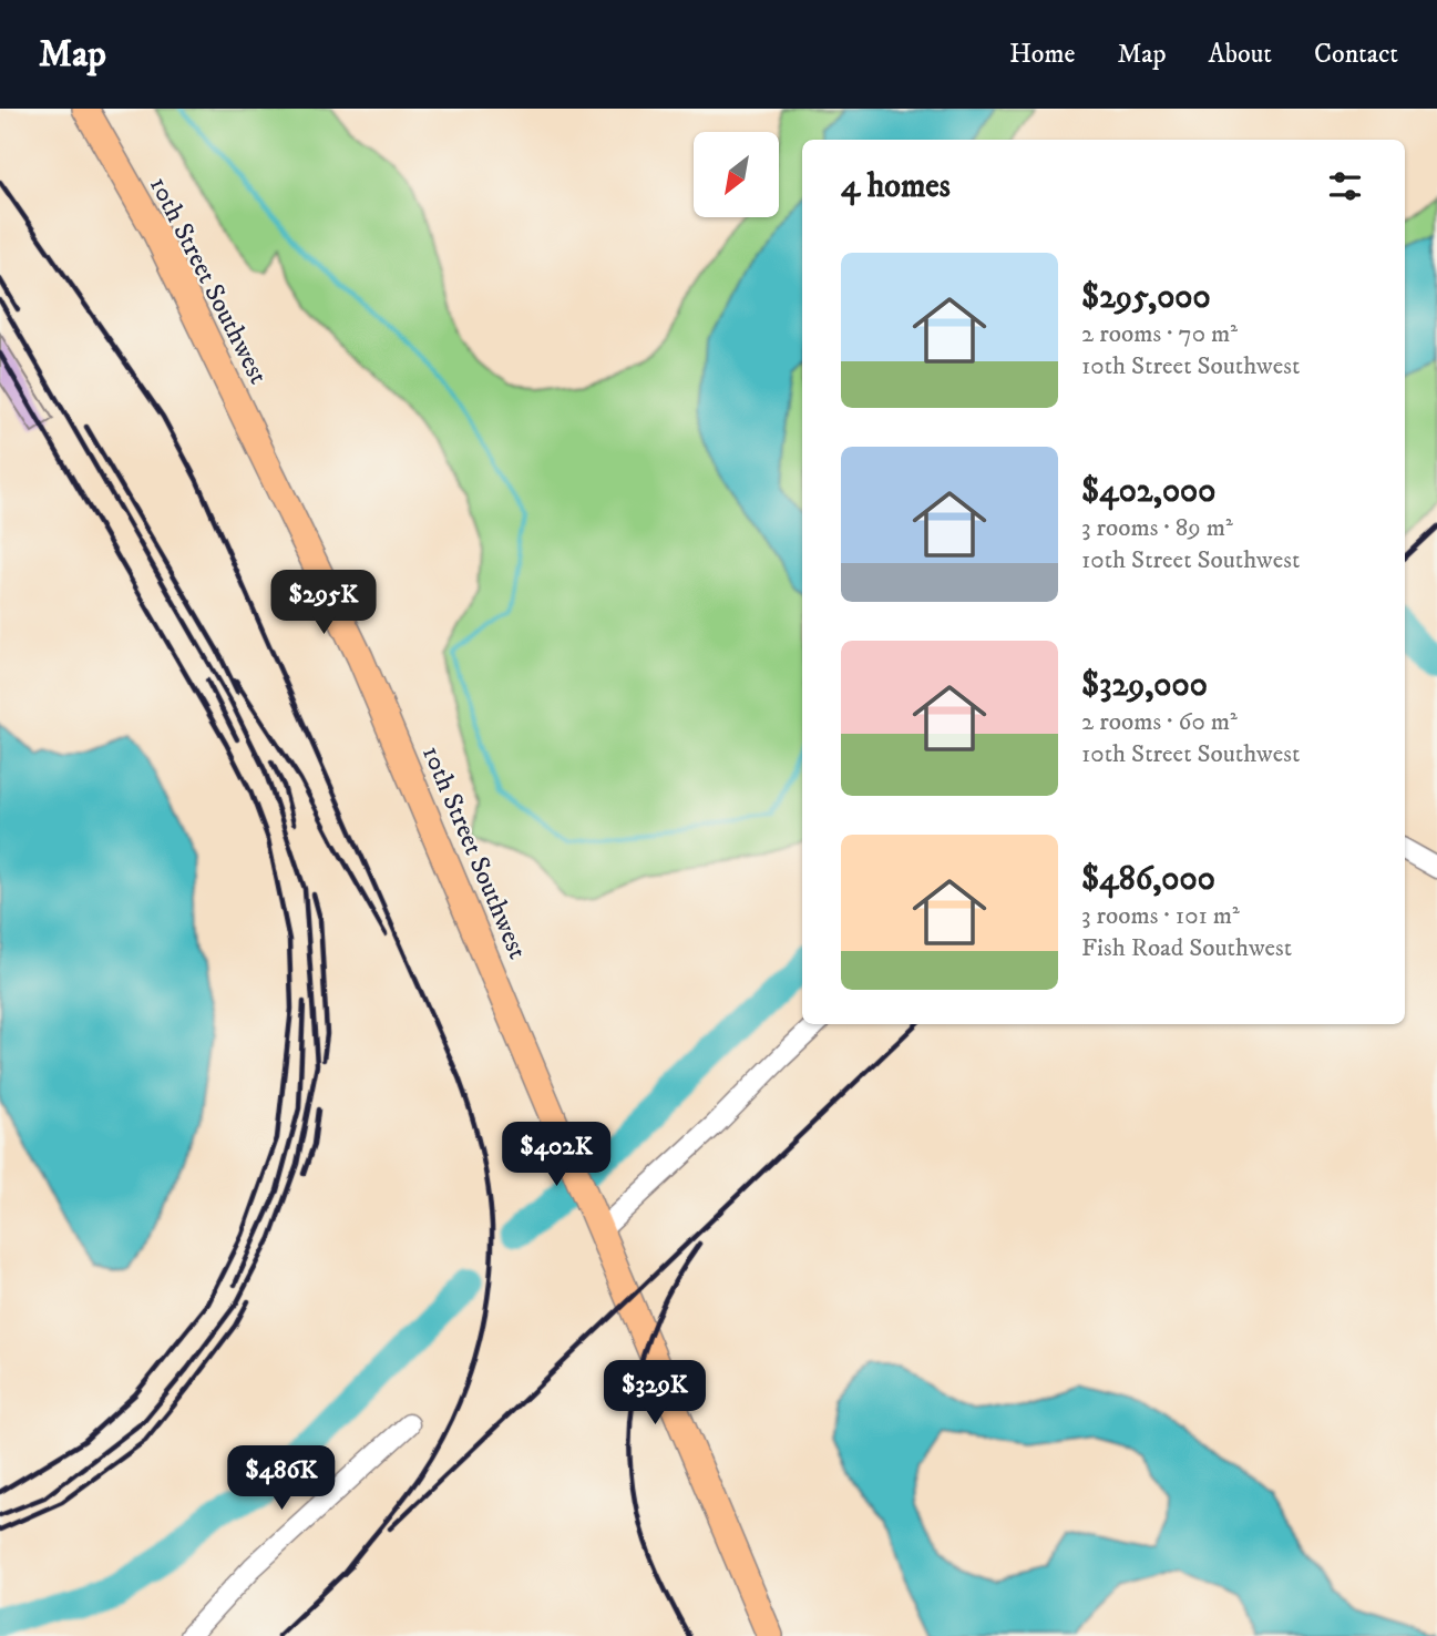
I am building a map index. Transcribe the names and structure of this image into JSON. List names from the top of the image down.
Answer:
{
  "streets": {
    "main road": ["10th Street Southwest"]
  },
  "north": "bottom left",
  "page": {
    "header": "Map",
    "nav": [
      "Home",
      "Map",
      "About",
      "Contact"
    ],
    "heading": "4 homes",
    "list": [
      {
        "name": "$295,000",
        "note": "2 rooms · 70 m² · 10th Street Southwest"
      },
      {
        "name": "$402,000",
        "note": "3 rooms · 89 m² · 10th Street Southwest"
      },
      {
        "name": "$329,000",
        "note": "2 rooms · 60 m² · 10th Street Southwest"
      },
      {
        "name": "$486,000",
        "note": "3 rooms · 101 m² · Fish Road Southwest"
      }
    ],
    "price": [
      "$295K",
      "$402K",
      "$329K",
      "$486K"
    ]
  }
}
